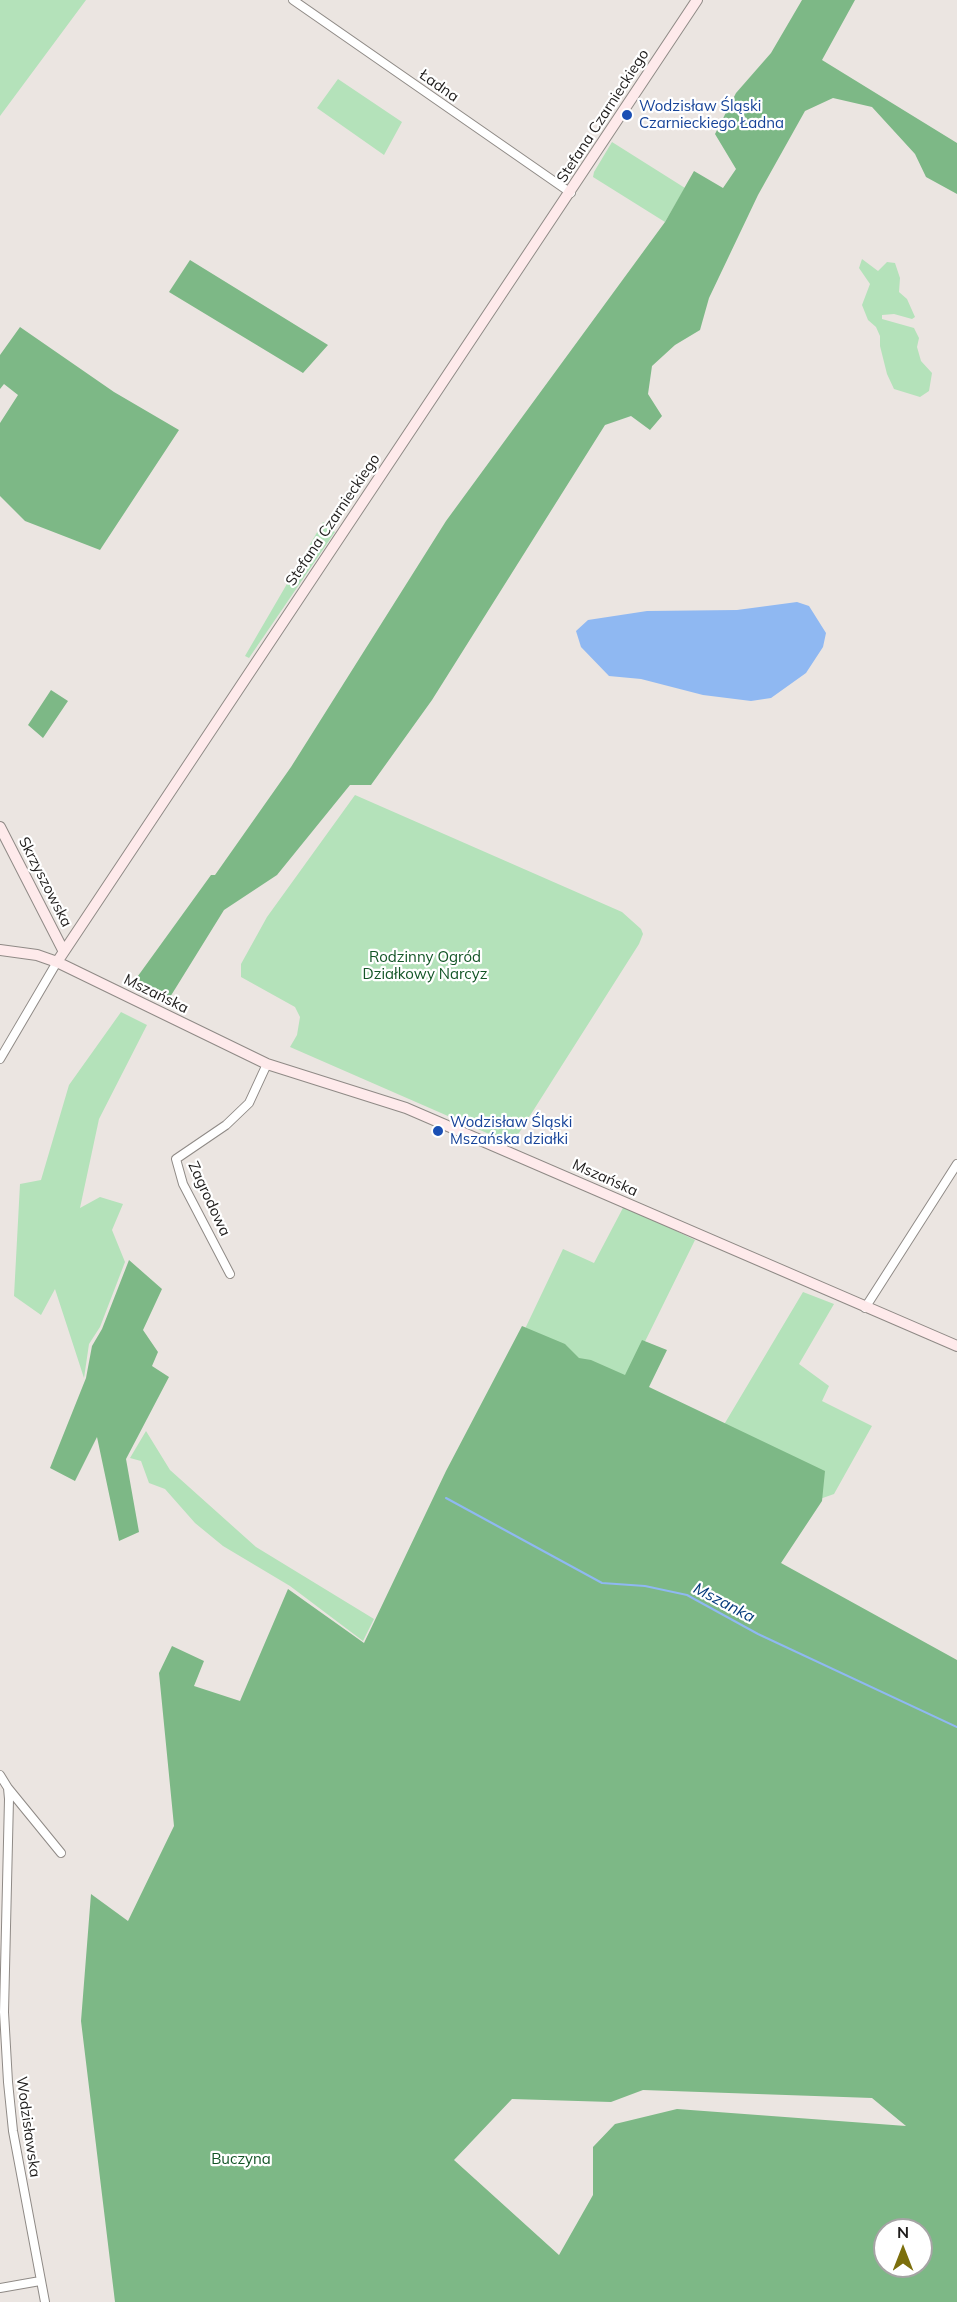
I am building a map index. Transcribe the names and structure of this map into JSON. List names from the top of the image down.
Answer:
{
  "streets": {
    "street": [
      "Ładna",
      "Stefana Czarnieckiego",
      "Skrzyszowska",
      "Mszańska",
      "Zagrodowa",
      "Wodzisławska"
    ]
  },
  "crossings": [
    ["Ładna", "Stefana Czarnieckiego"],
    ["Stefana Czarnieckiego", "Skrzyszowska"],
    ["Stefana Czarnieckiego", "Mszańska"],
    ["Mszańska", "Zagrodowa"]
  ],
  "water": ["Mszanka"],
  "parks": ["Rodzinny Ogród Działkowy Narcyz", "Buczyna"],
  "places": ["Wodzisław Śląski Czarnieckiego Ładna", "Wodzisław Śląski Mszańska działki"],
  "north": "top"
}
